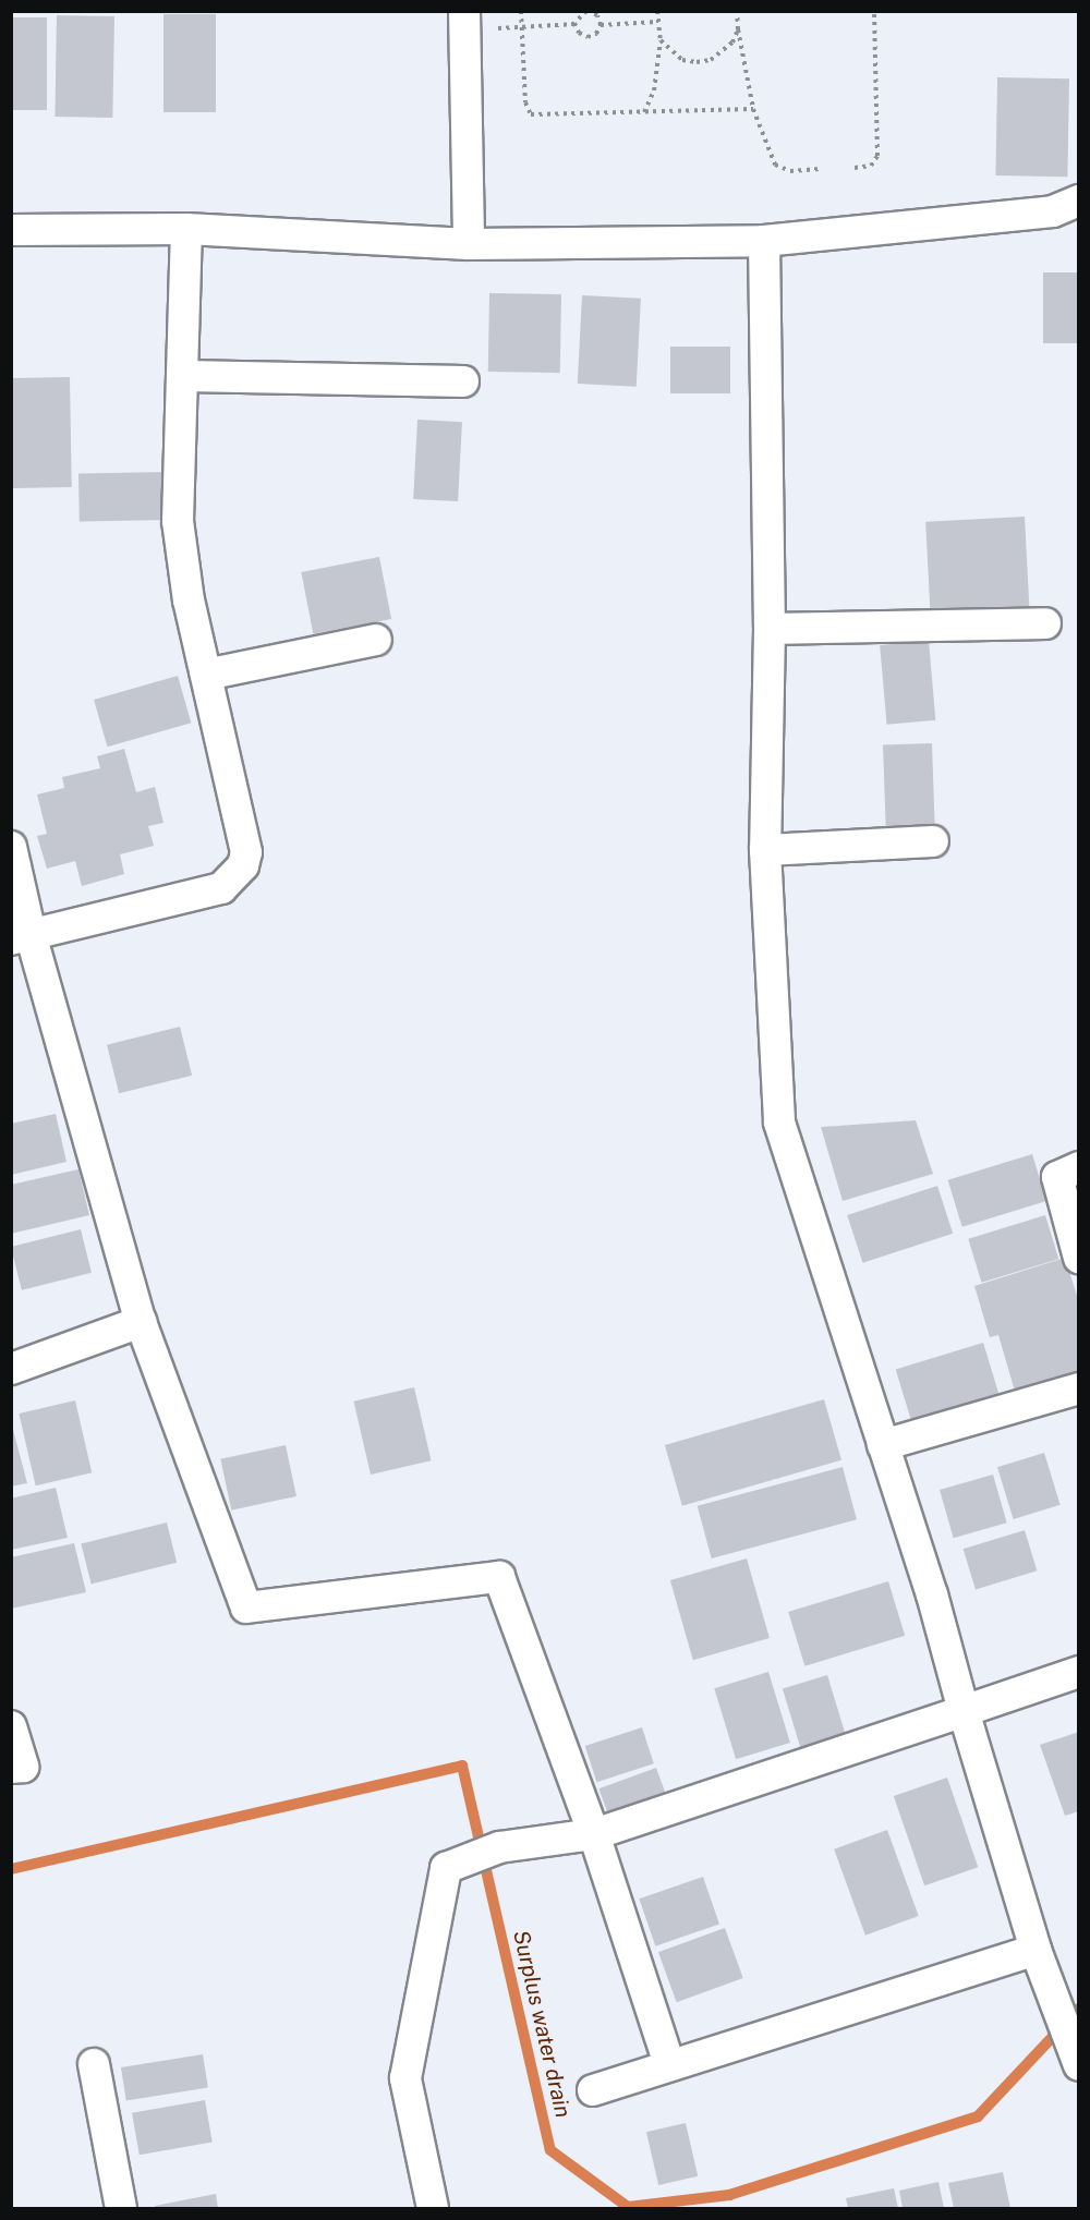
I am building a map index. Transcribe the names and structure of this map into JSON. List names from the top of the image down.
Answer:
{
  "water": ["Surplus water drain"]
}
